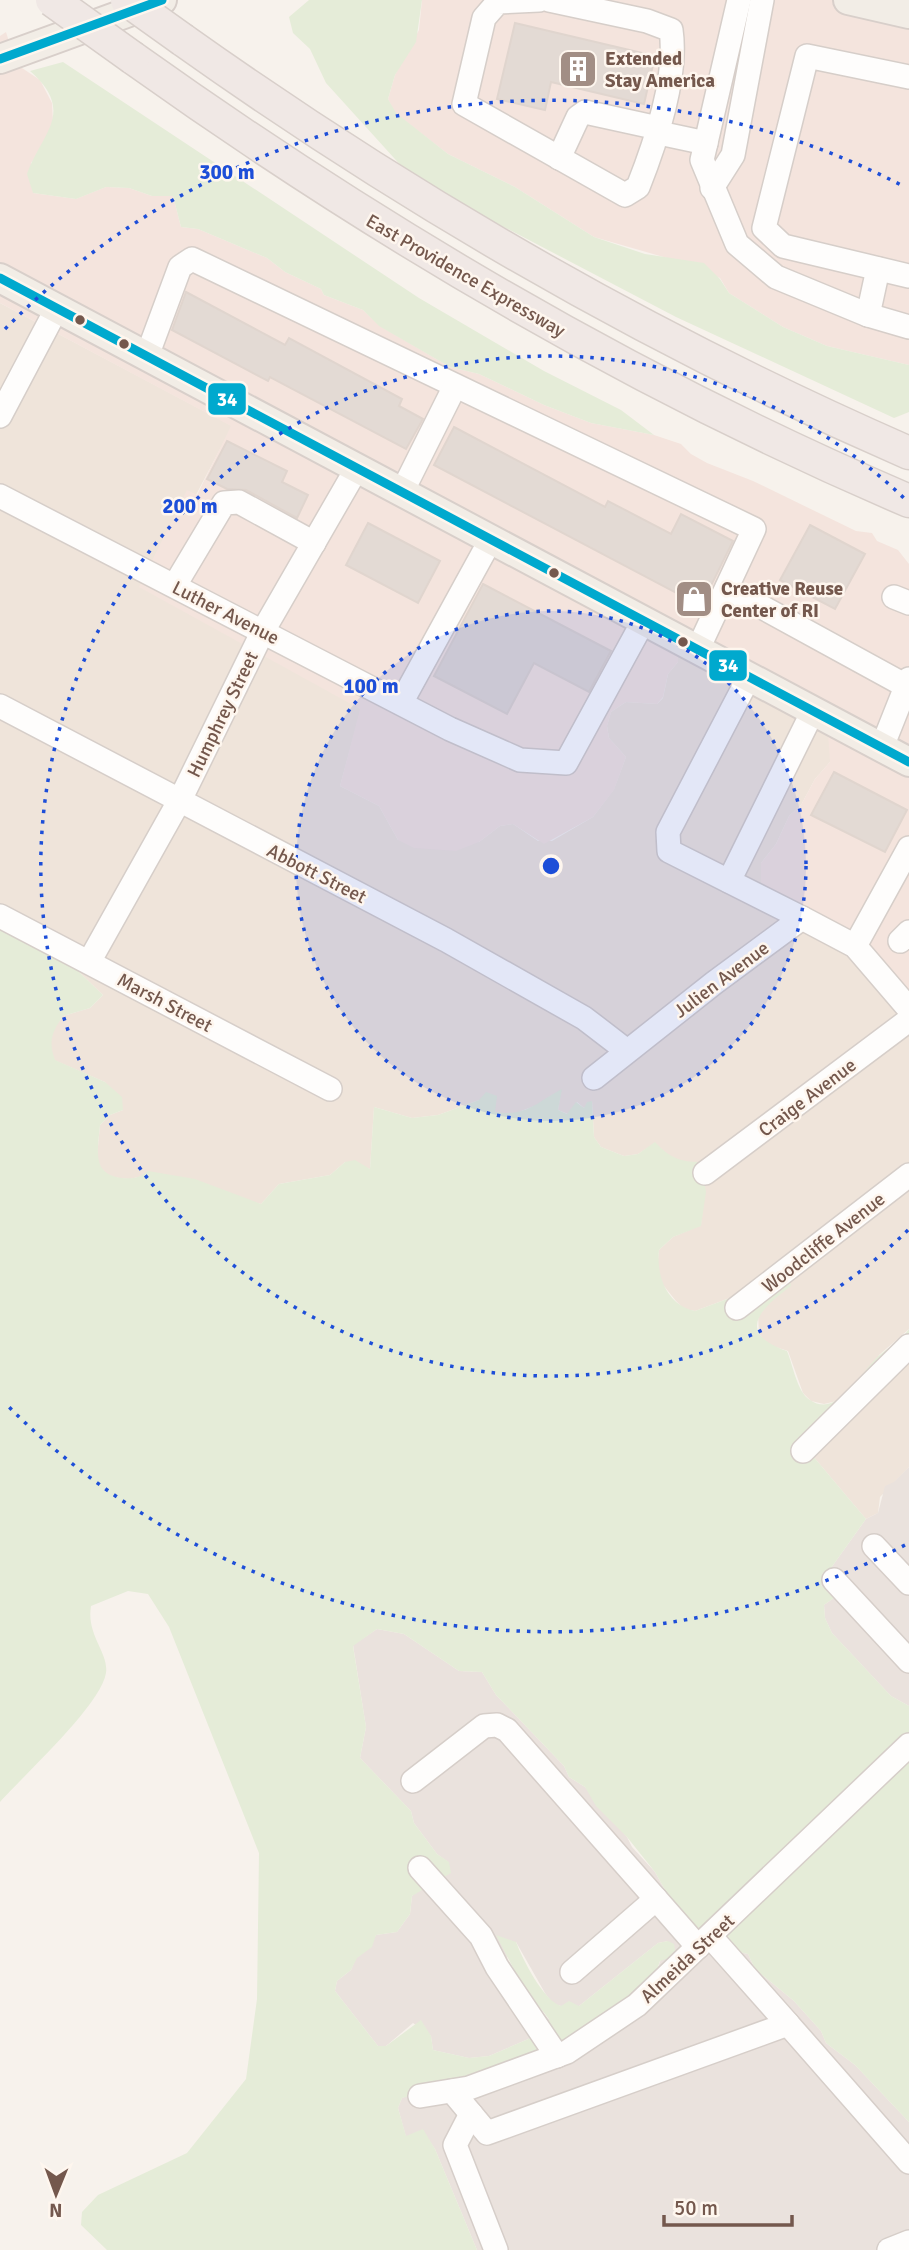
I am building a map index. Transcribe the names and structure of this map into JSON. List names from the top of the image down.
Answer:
{
  "streets": {
    "highway": ["East Providence Expressway"],
    "street": [
      "Luther Avenue",
      "Humphrey Street",
      "Abbott Street",
      "Julien Avenue",
      "Marsh Street",
      "Craige Avenue",
      "Woodcliffe Avenue",
      "Almeida Street"
    ]
  },
  "crossings": [
    ["Luther Avenue", "Humphrey Street"],
    ["Humphrey Street", "Abbott Street"],
    ["Humphrey Street", "Marsh Street"],
    ["Abbott Street", "Julien Avenue"]
  ],
  "places": {
    "building": ["Extended Stay America"],
    "shop": ["Creative Reuse Center of RI"]
  },
  "lines": ["transit line 34"],
  "scale_bar": "50 m",
  "north": "bottom",
  "rings": ["300 m", "200 m", "100 m"]
}
